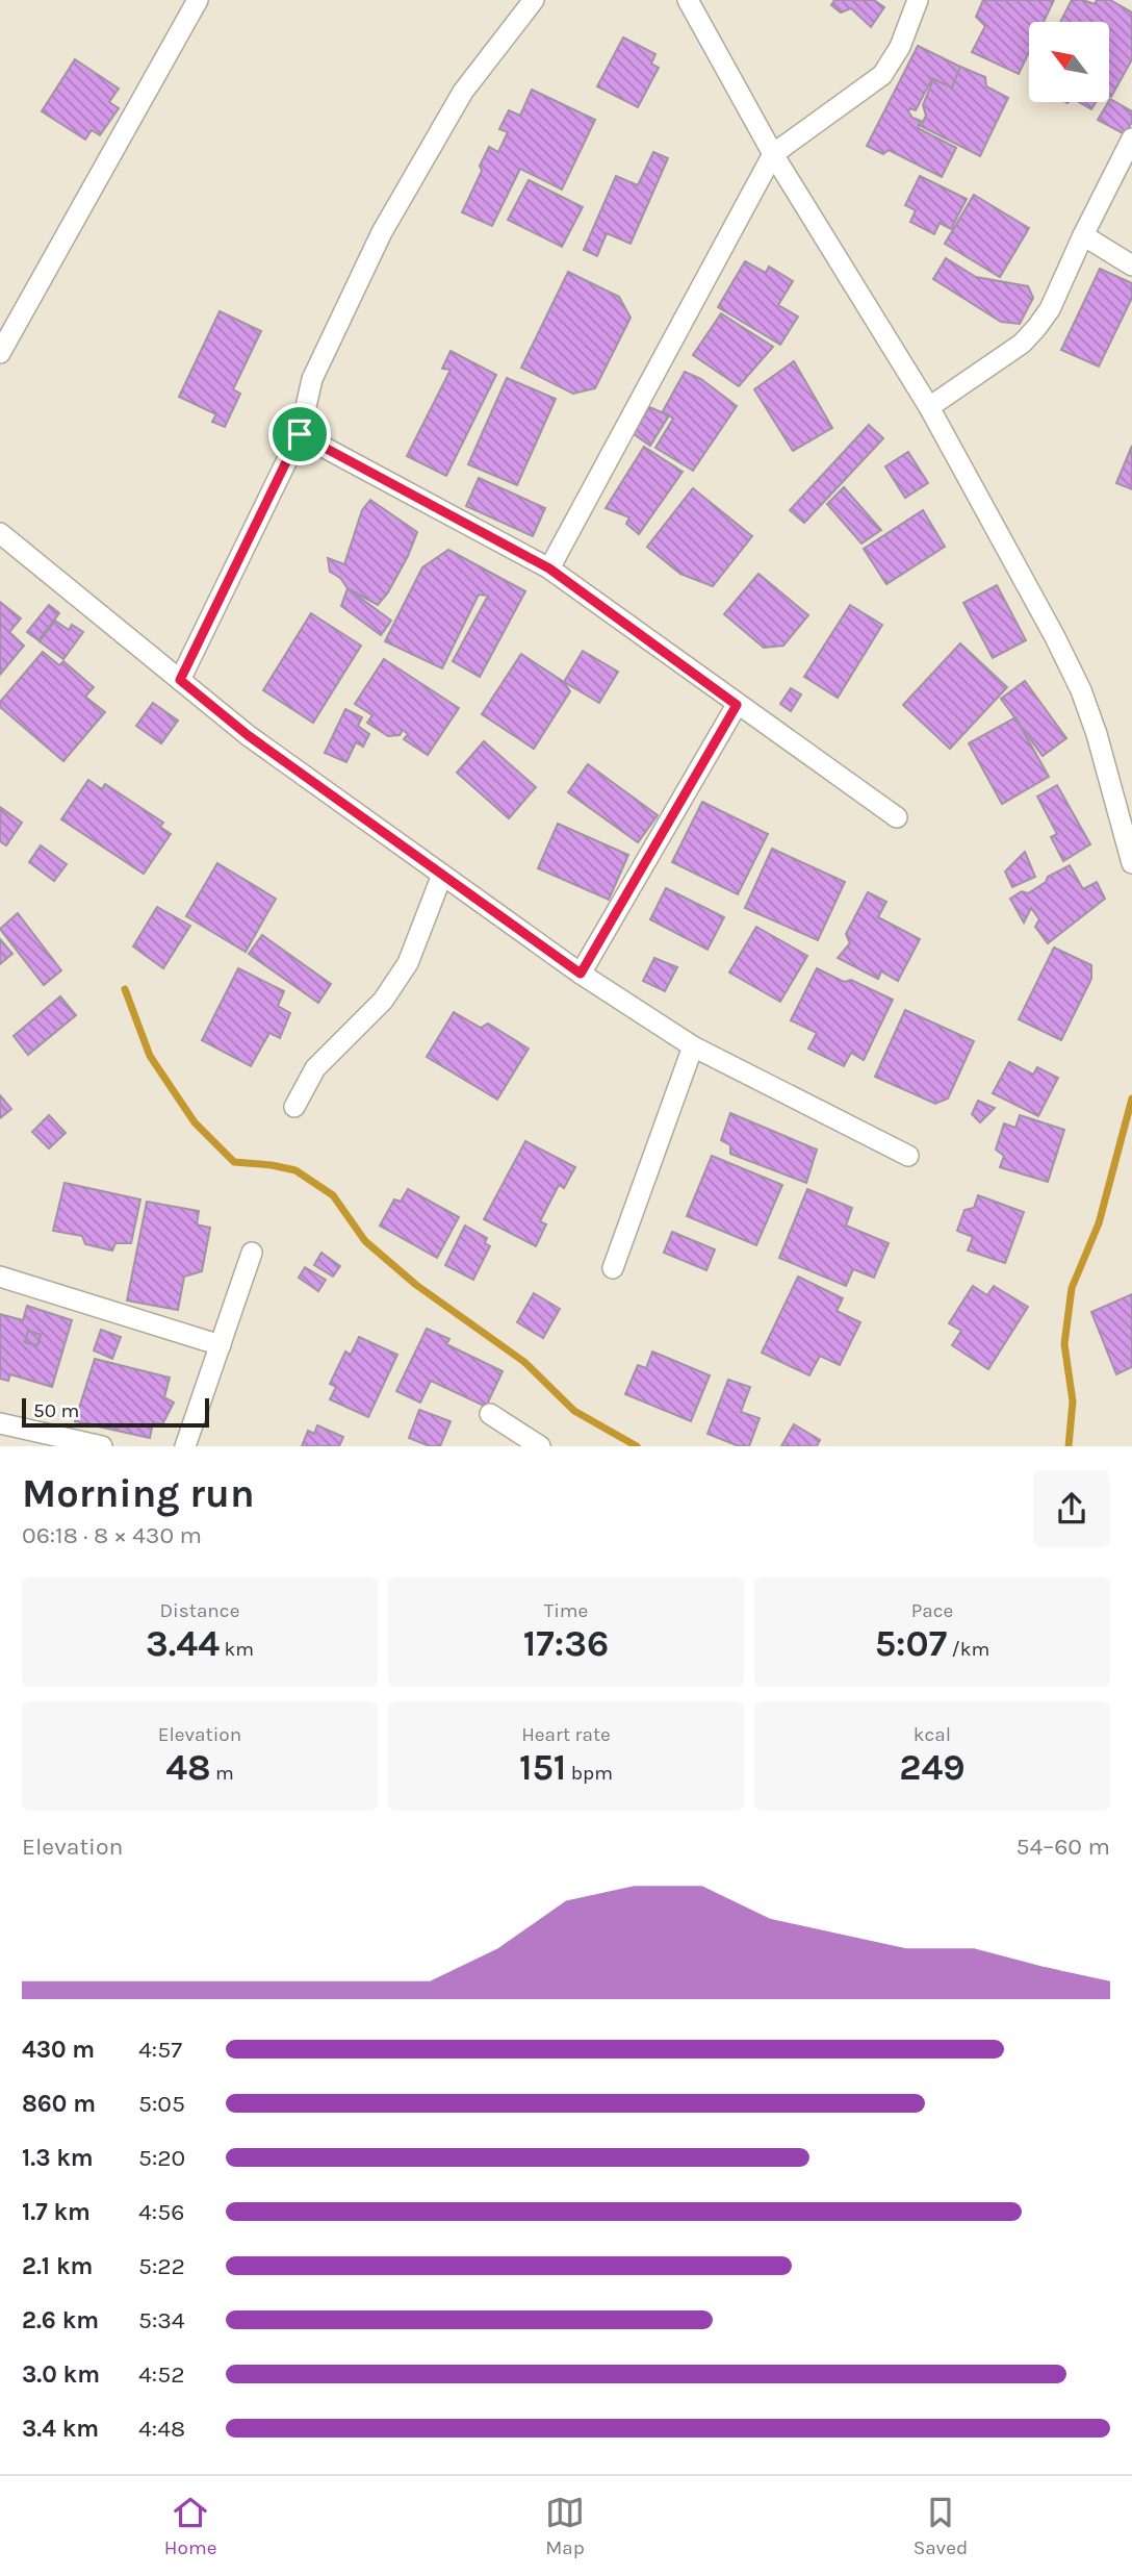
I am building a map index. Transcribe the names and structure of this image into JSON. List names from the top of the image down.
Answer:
{
  "scale_bar": "50 m",
  "north": "top left",
  "page": {
    "scale": "50 m",
    "heading": ["Morning run", "06:18 · 8 × 430 m"],
    "stats": [
      ["Distance", "3.44 km"],
      ["Time", "17:36"],
      ["Pace", "5:07 /km"],
      ["Elevation", "48 m"],
      ["Heart rate", "151 bpm"],
      ["kcal", "249"]
    ],
    "chart": ["Elevation", "54–60 m"],
    "list": [
      {
        "name": "430 m",
        "note": "4:57"
      },
      {
        "name": "860 m",
        "note": "5:05"
      },
      {
        "name": "1.3 km",
        "note": "5:20"
      },
      {
        "name": "1.7 km",
        "note": "4:56"
      },
      {
        "name": "2.1 km",
        "note": "5:22"
      },
      {
        "name": "2.6 km",
        "note": "5:34"
      },
      {
        "name": "3.0 km",
        "note": "4:52"
      },
      {
        "name": "3.4 km",
        "note": "4:48"
      }
    ],
    "tabs": ["Home", "Map", "Saved"]
  }
}
